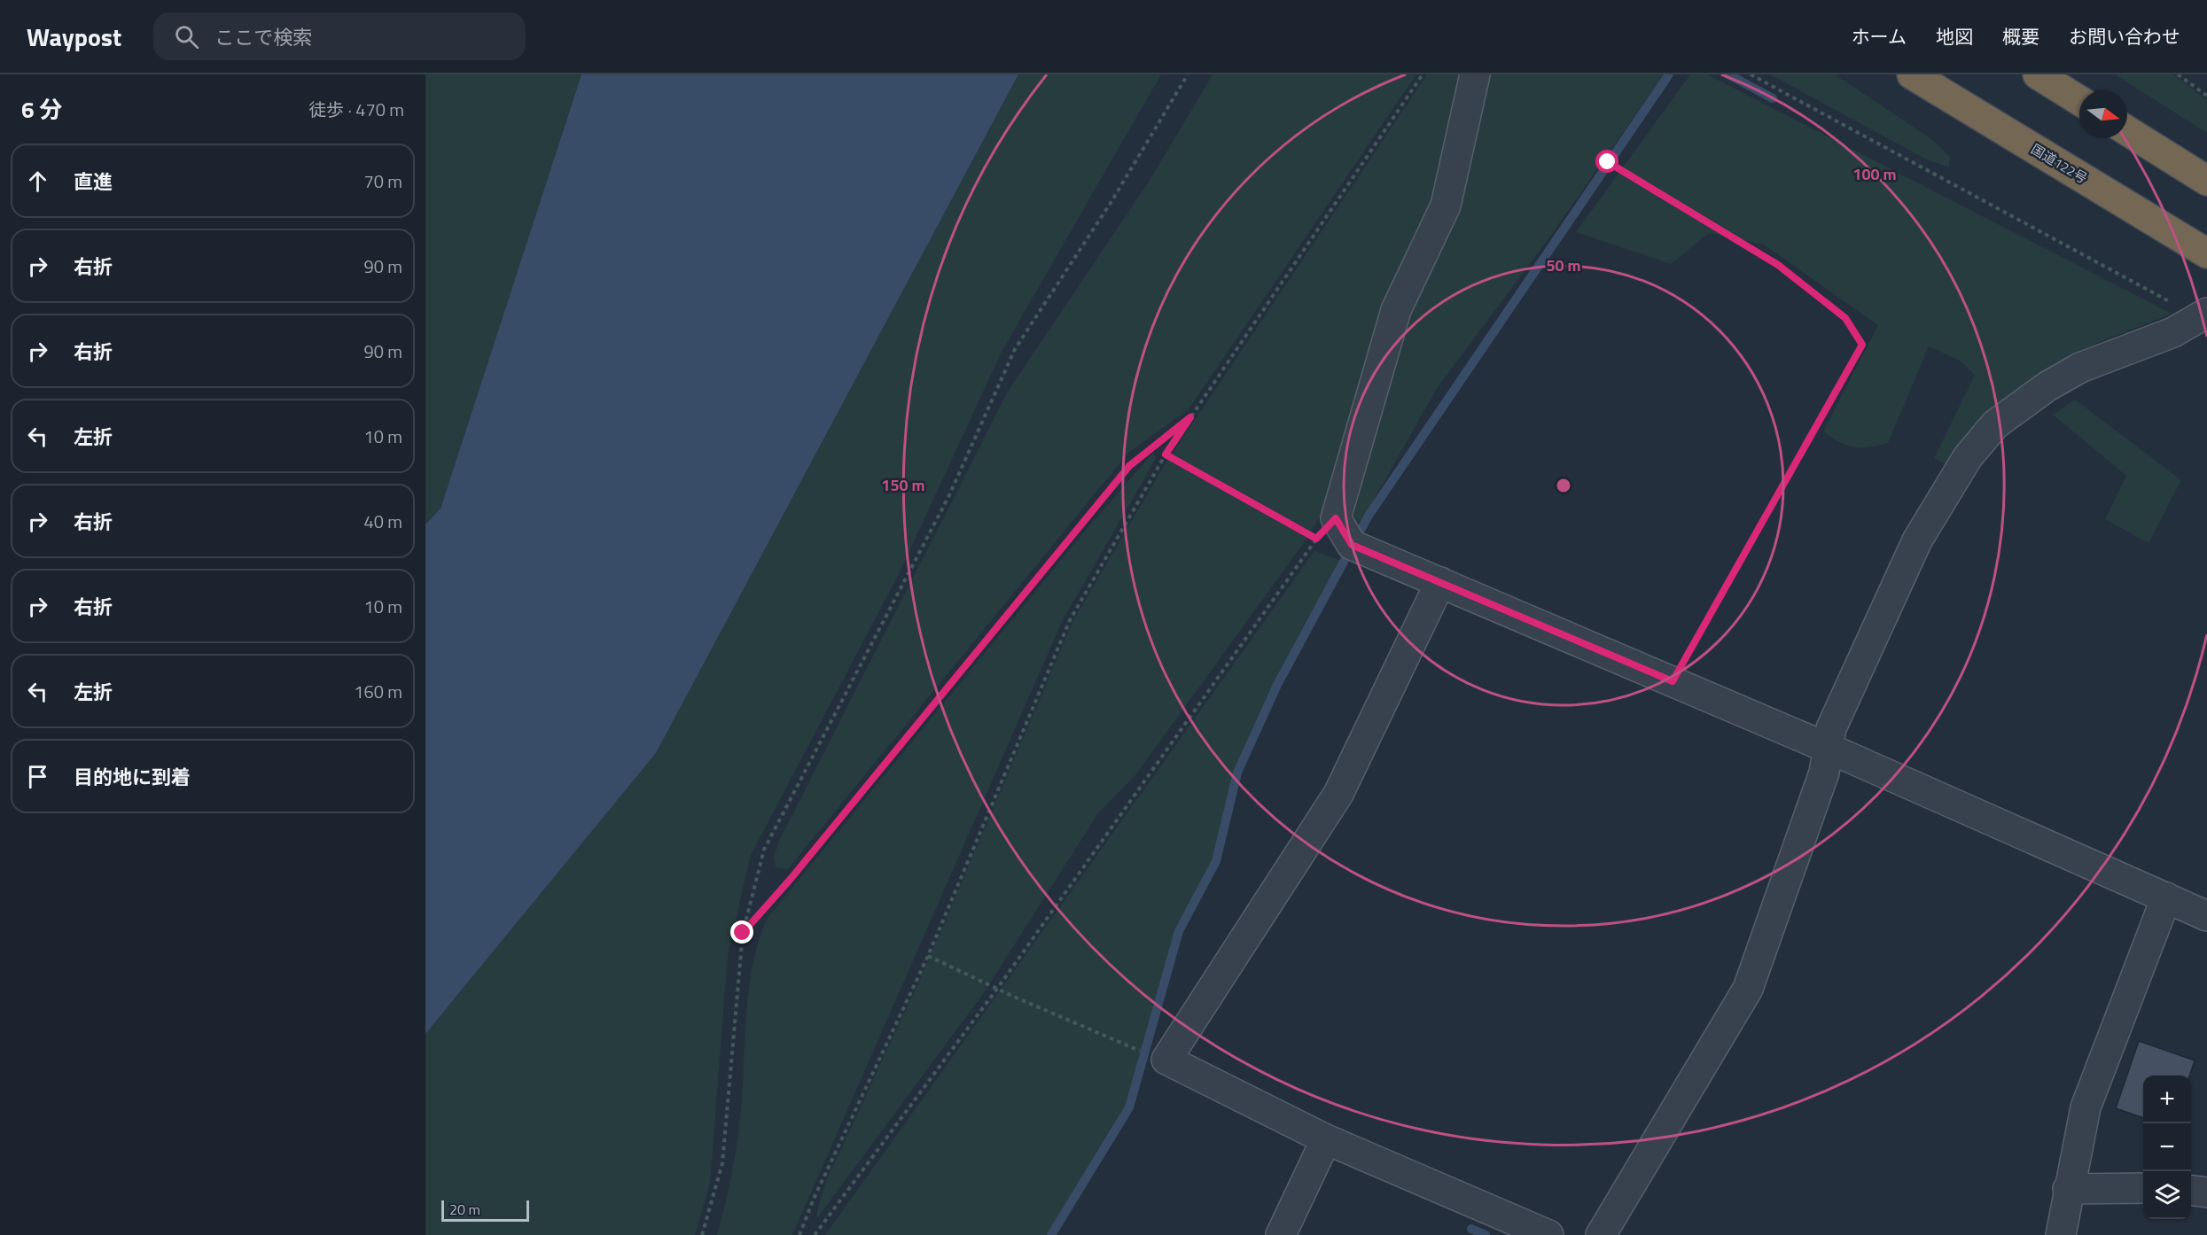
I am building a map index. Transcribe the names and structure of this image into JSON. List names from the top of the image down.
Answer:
{
  "streets": {
    "highway": ["国道122号"]
  },
  "scale_bar": "20 m",
  "north": "right",
  "page": {
    "header": "Waypost",
    "search": "ここで検索",
    "nav": [
      "ホーム",
      "地図",
      "概要",
      "お問い合わせ"
    ],
    "heading": ["6 分", "徒歩 · 470 m"],
    "list": [
      ["直進", "70 m"],
      ["右折", "90 m"],
      ["右折", "90 m"],
      ["左折", "10 m"],
      ["右折", "40 m"],
      ["右折", "10 m"],
      ["左折", "160 m"],
      "目的地に到着"
    ],
    "map_buttons": ["+", "−"],
    "scale": "20 m"
  },
  "rings": ["100 m", "50 m", "150 m"]
}
